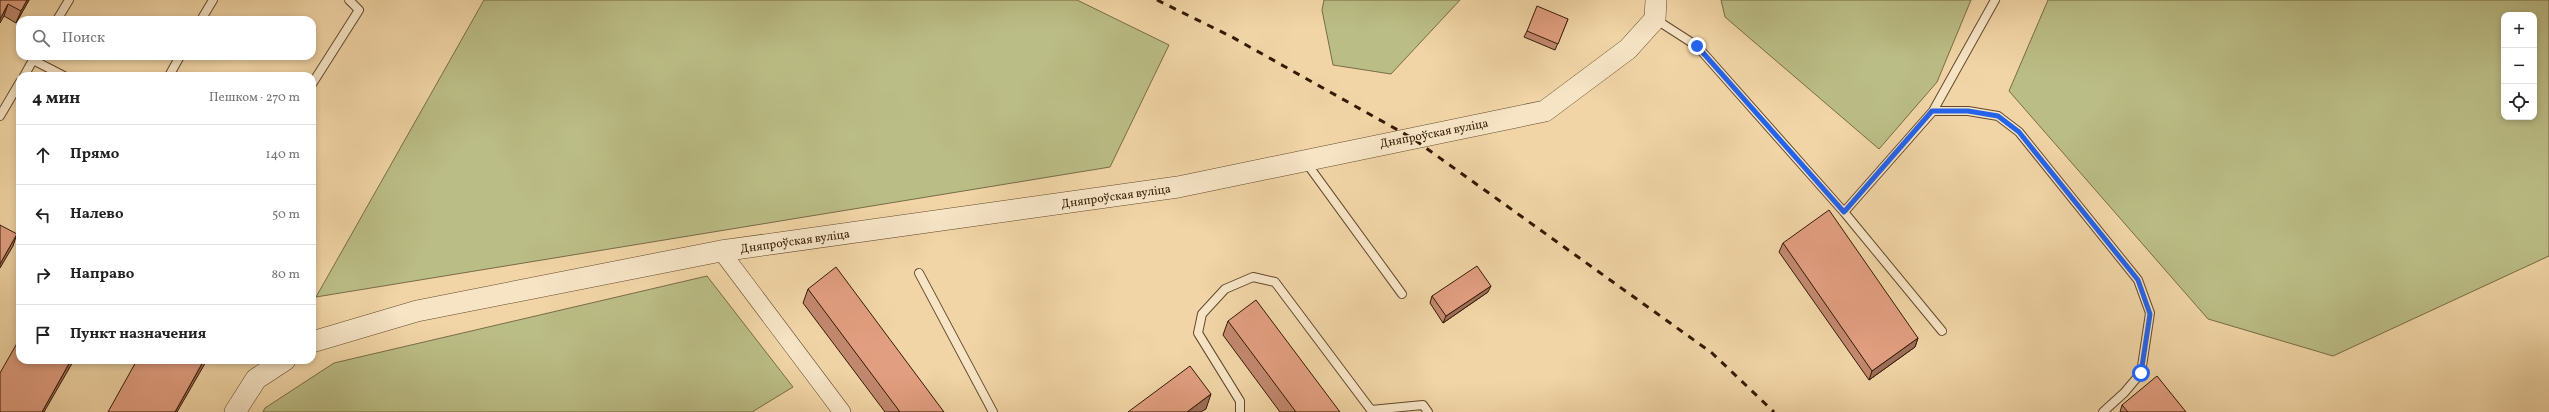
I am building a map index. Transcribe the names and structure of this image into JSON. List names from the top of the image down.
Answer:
{
  "streets": {
    "street": ["Дняпроўская вуліца"]
  },
  "page": {
    "map_buttons": ["+", "−"],
    "search": "Поиск",
    "heading": ["4 мин", "Пешком · 270 m"],
    "list": [
      ["Прямо", "140 m"],
      ["Налево", "50 m"],
      ["Направо", "80 m"],
      "Пункт назначения"
    ]
  }
}
